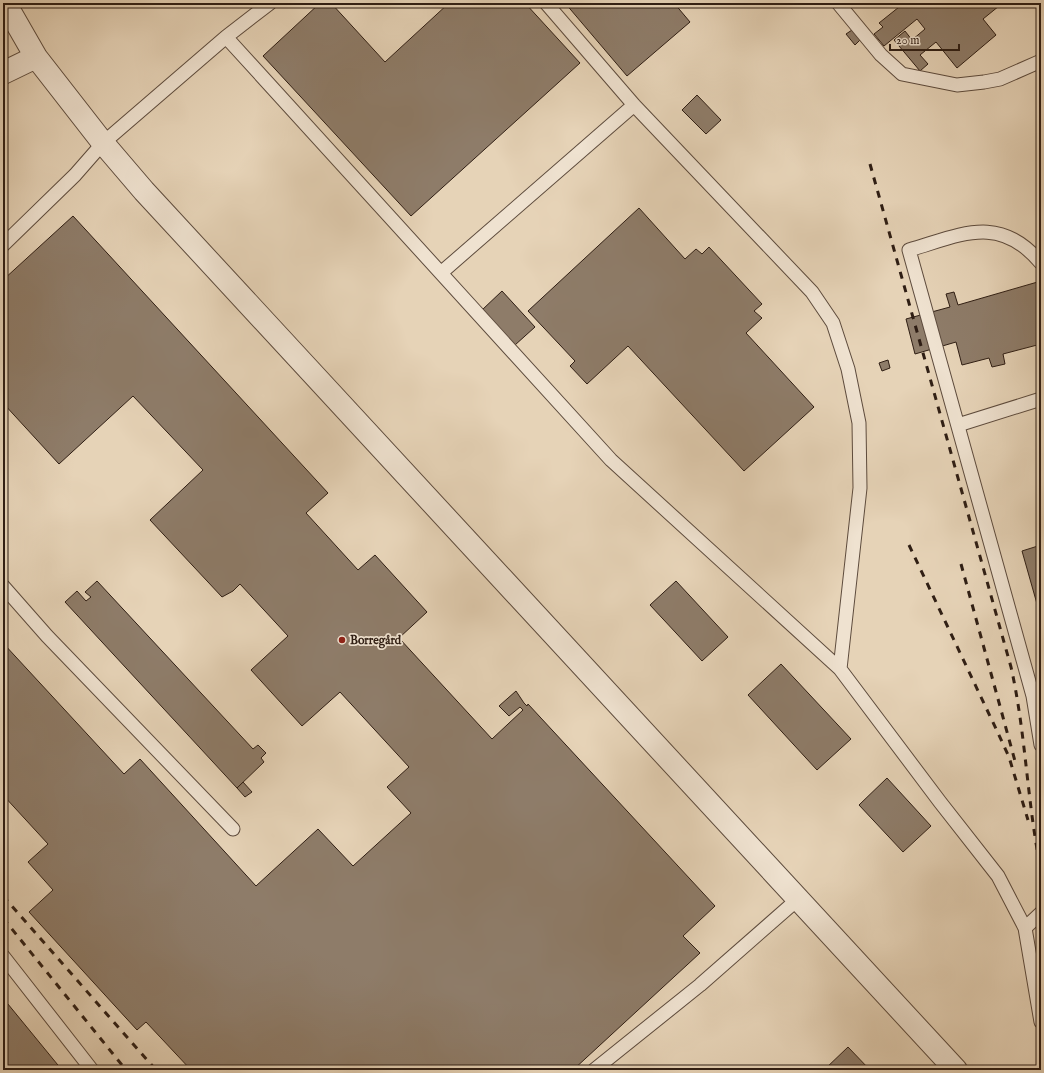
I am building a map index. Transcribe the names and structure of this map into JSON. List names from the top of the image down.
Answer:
{
  "places": ["Borregård"],
  "scale_bar": "20 m"
}
